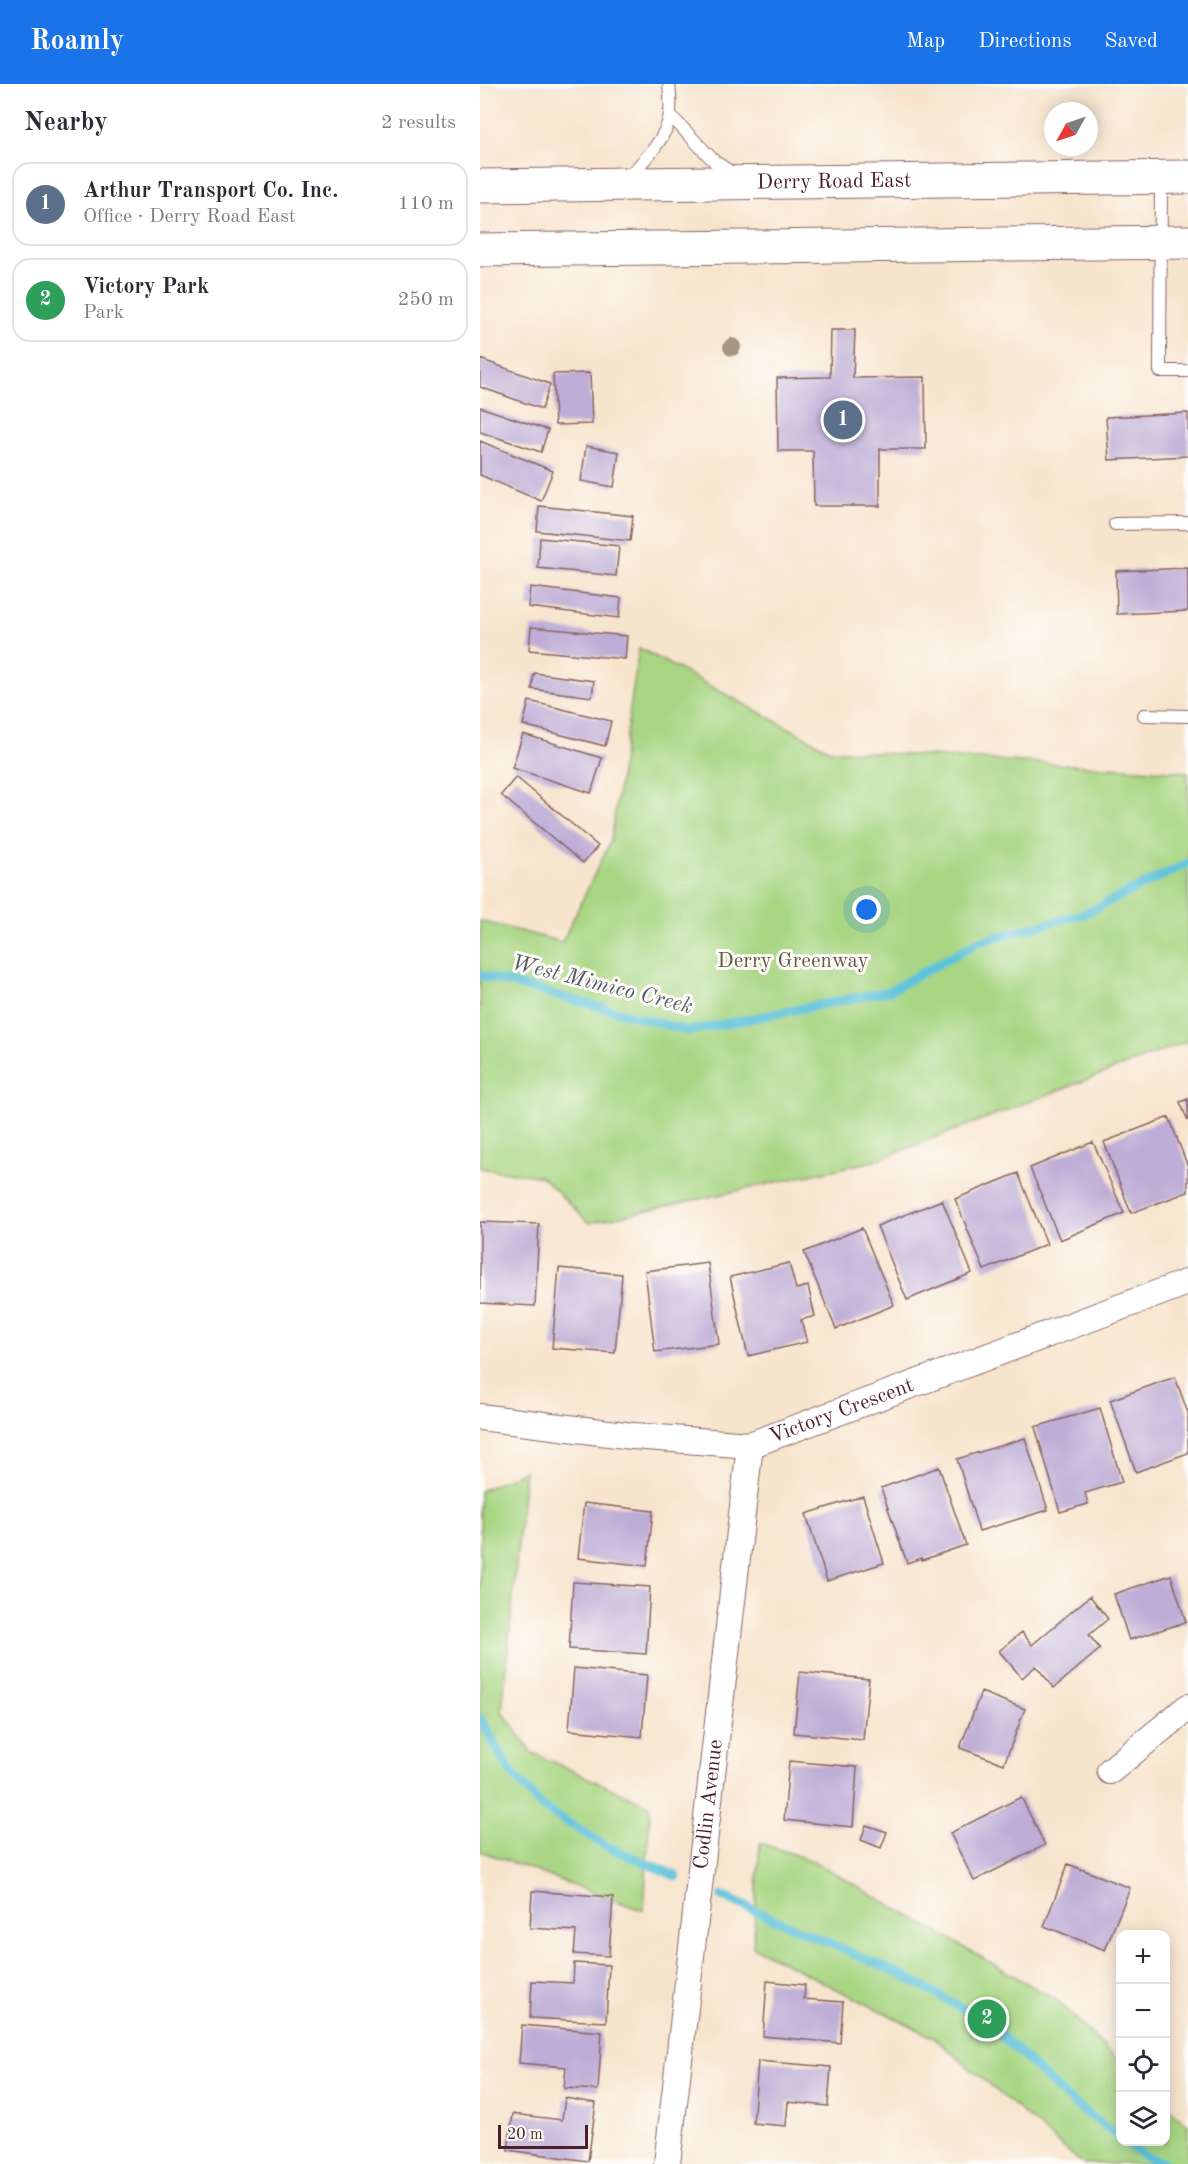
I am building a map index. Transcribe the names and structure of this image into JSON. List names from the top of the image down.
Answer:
{
  "streets": {
    "main road": ["Derry Road East"],
    "street": ["Victory Crescent", "Codlin Avenue"]
  },
  "crossings": [
    ["Victory Crescent", "Codlin Avenue"]
  ],
  "water": ["West Mimico Creek"],
  "parks": ["Derry Greenway"],
  "scale_bar": "20 m",
  "north": "bottom left",
  "page": {
    "header": "Roamly",
    "nav": ["Map", "Directions", "Saved"],
    "heading": ["Nearby", "2 results"],
    "list": [
      {
        "mark": "1",
        "name": "Arthur Transport Co. Inc.",
        "note": "Office · Derry Road East",
        "value": "110 m"
      },
      {
        "mark": "2",
        "name": "Victory Park",
        "note": "Park",
        "value": "250 m"
      }
    ],
    "pins": ["1", "2"],
    "map_buttons": ["+", "−"],
    "scale": "20 m"
  }
}
